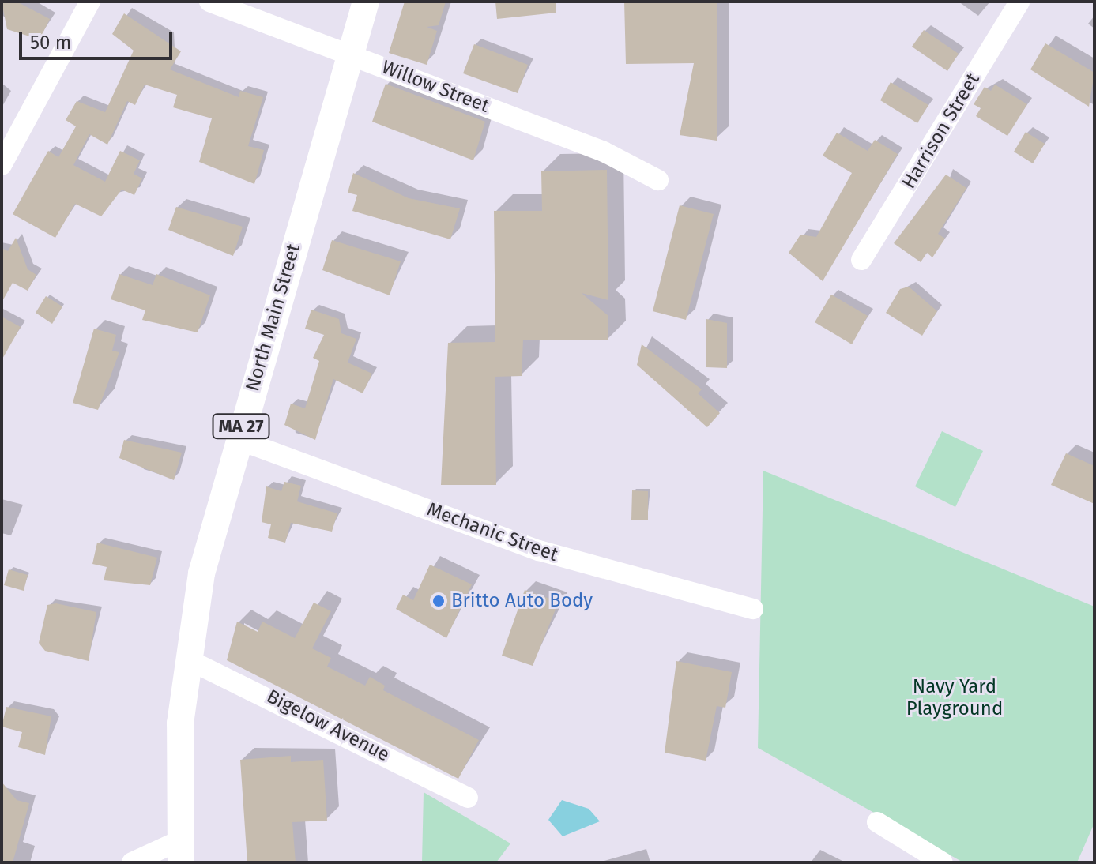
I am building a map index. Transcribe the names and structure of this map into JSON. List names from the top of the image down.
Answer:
{
  "streets": {
    "main road": ["North Main Street", "MA 27"],
    "street": [
      "Willow Street",
      "Harrison Street",
      "Mechanic Street",
      "Bigelow Avenue"
    ]
  },
  "crossings": [
    ["Willow Street", "North Main Street"],
    ["North Main Street", "Mechanic Street"],
    ["North Main Street", "Bigelow Avenue"]
  ],
  "parks": ["Navy Yard Playground"],
  "places": ["Britto Auto Body"],
  "scale_bar": "50 m"
}
